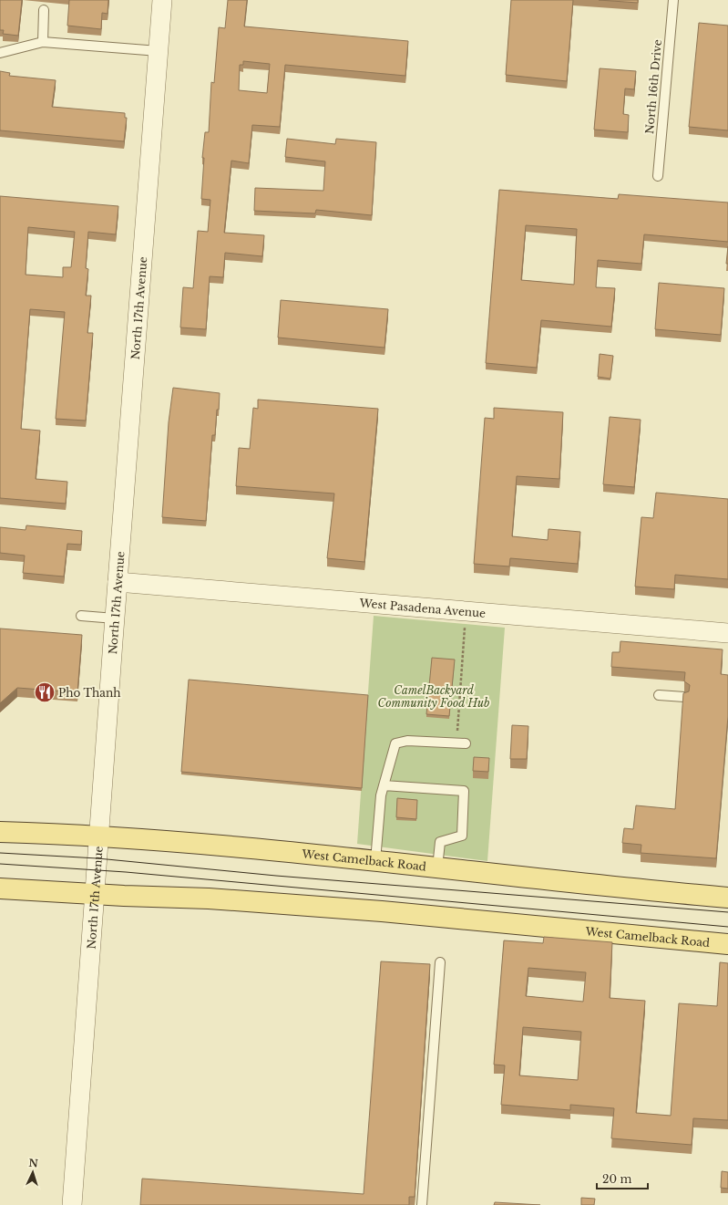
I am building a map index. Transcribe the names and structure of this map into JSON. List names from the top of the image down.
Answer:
{
  "streets": {
    "main road": ["West Camelback Road"],
    "street": ["North 17th Avenue", "West Pasadena Avenue"],
    "lane": ["North 16th Drive"]
  },
  "crossings": [
    ["North 17th Avenue", "West Pasadena Avenue"],
    ["North 17th Avenue", "West Camelback Road"]
  ],
  "parks": ["CamelBackyard Community Food Hub"],
  "places": {
    "restaurant": ["Pho Thanh"]
  },
  "scale_bar": "20 m",
  "north": "top"
}
